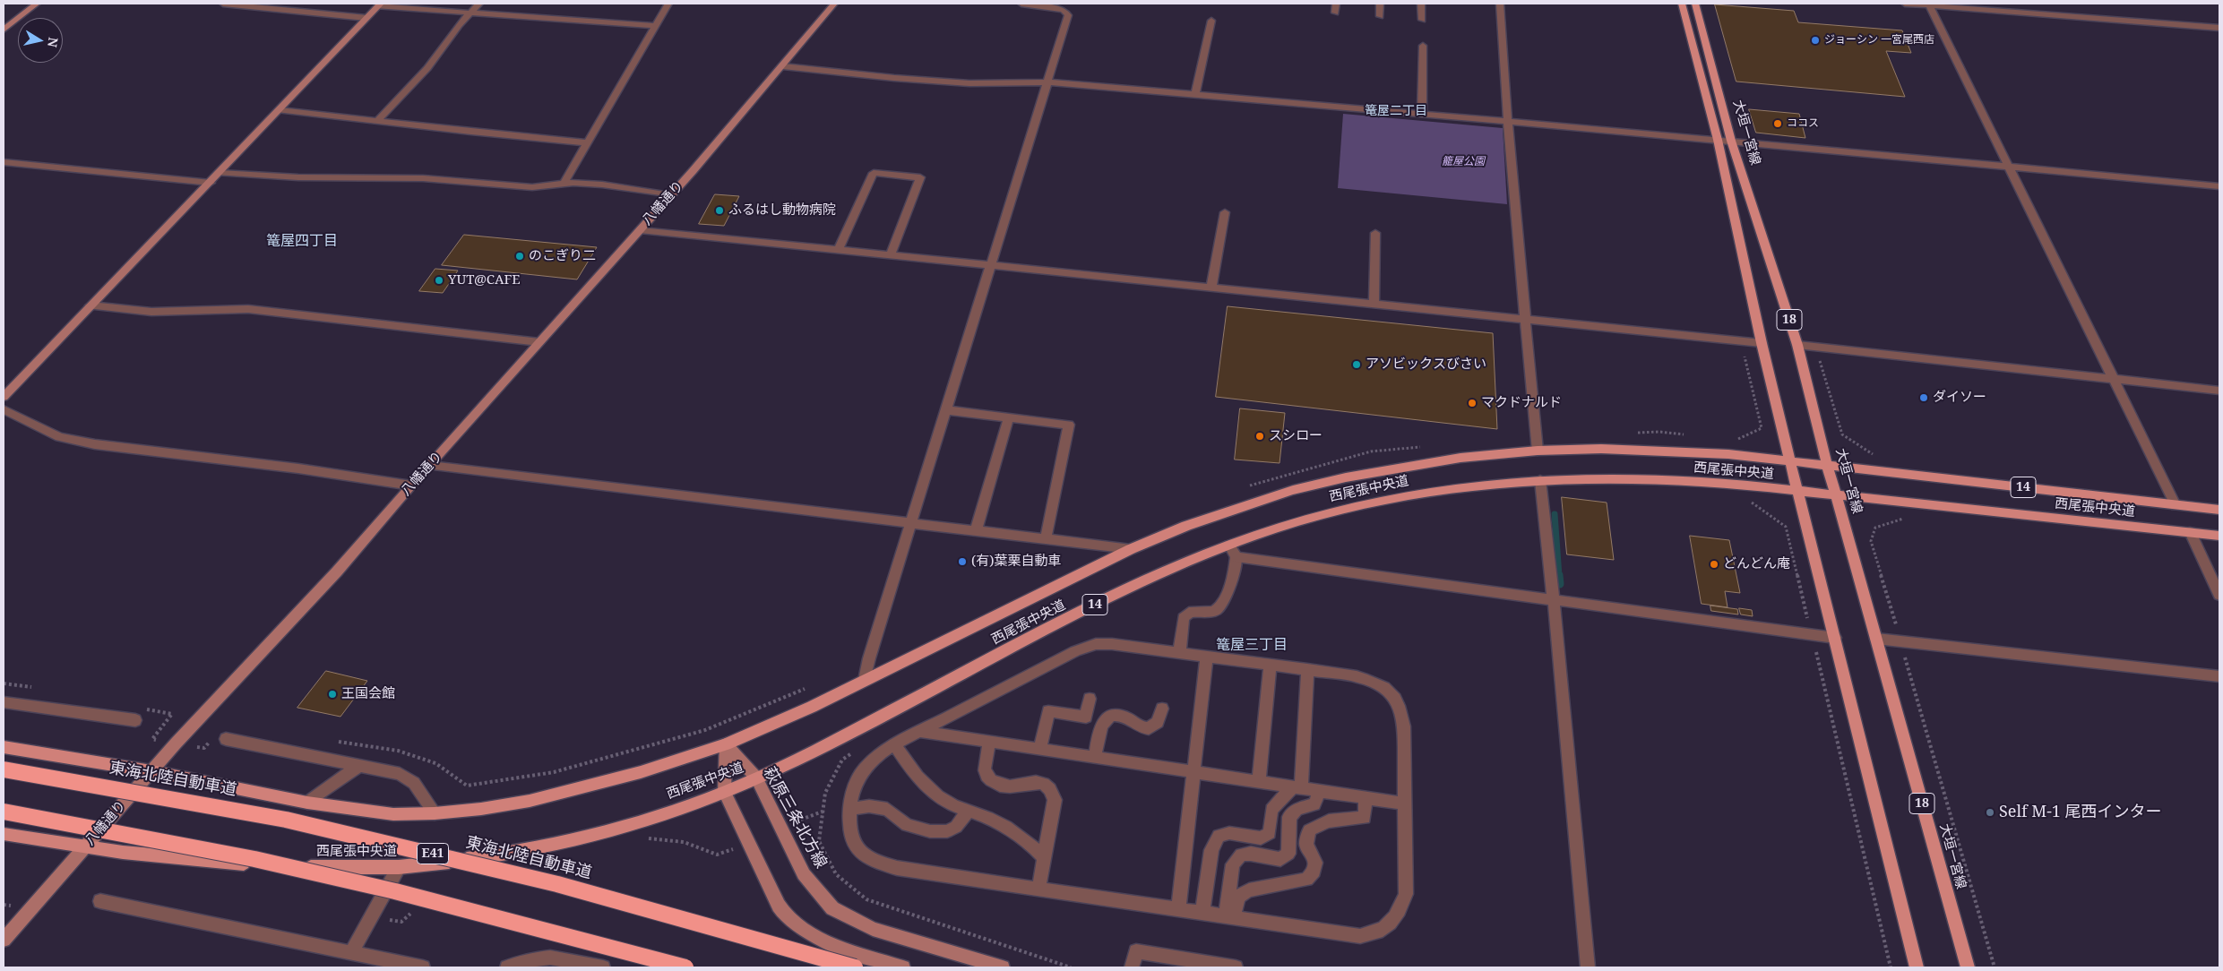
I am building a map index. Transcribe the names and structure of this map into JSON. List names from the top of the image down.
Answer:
{
  "streets": {
    "highway": ["東海北陸自動車道", "E41"],
    "main road": [
      "大垣一宮線",
      "18",
      "西尾張中央道",
      "14"
    ],
    "street": ["八幡通り", "萩原三条北方線"]
  },
  "crossings": [
    ["大垣一宮線", "西尾張中央道"],
    ["八幡通り", "西尾張中央道"],
    ["18", "西尾張中央道"],
    ["西尾張中央道", "萩原三条北方線"]
  ],
  "districts": ["篭屋二丁目", "篭屋四丁目", "篭屋三丁目"],
  "parks": ["籠屋公園"],
  "places": [
    "ジョーシン 一宮尾西店",
    "ココス",
    "ふるはし動物病院",
    "のこぎり二",
    "YUT@CAFE",
    "アソビックスびさい",
    "ダイソー",
    "マクドナルド",
    "スシロー",
    "(有)葉栗自動車",
    "どんどん庵",
    "王国会館",
    "Self M-1 尾西インター"
  ],
  "north": "right"
}
